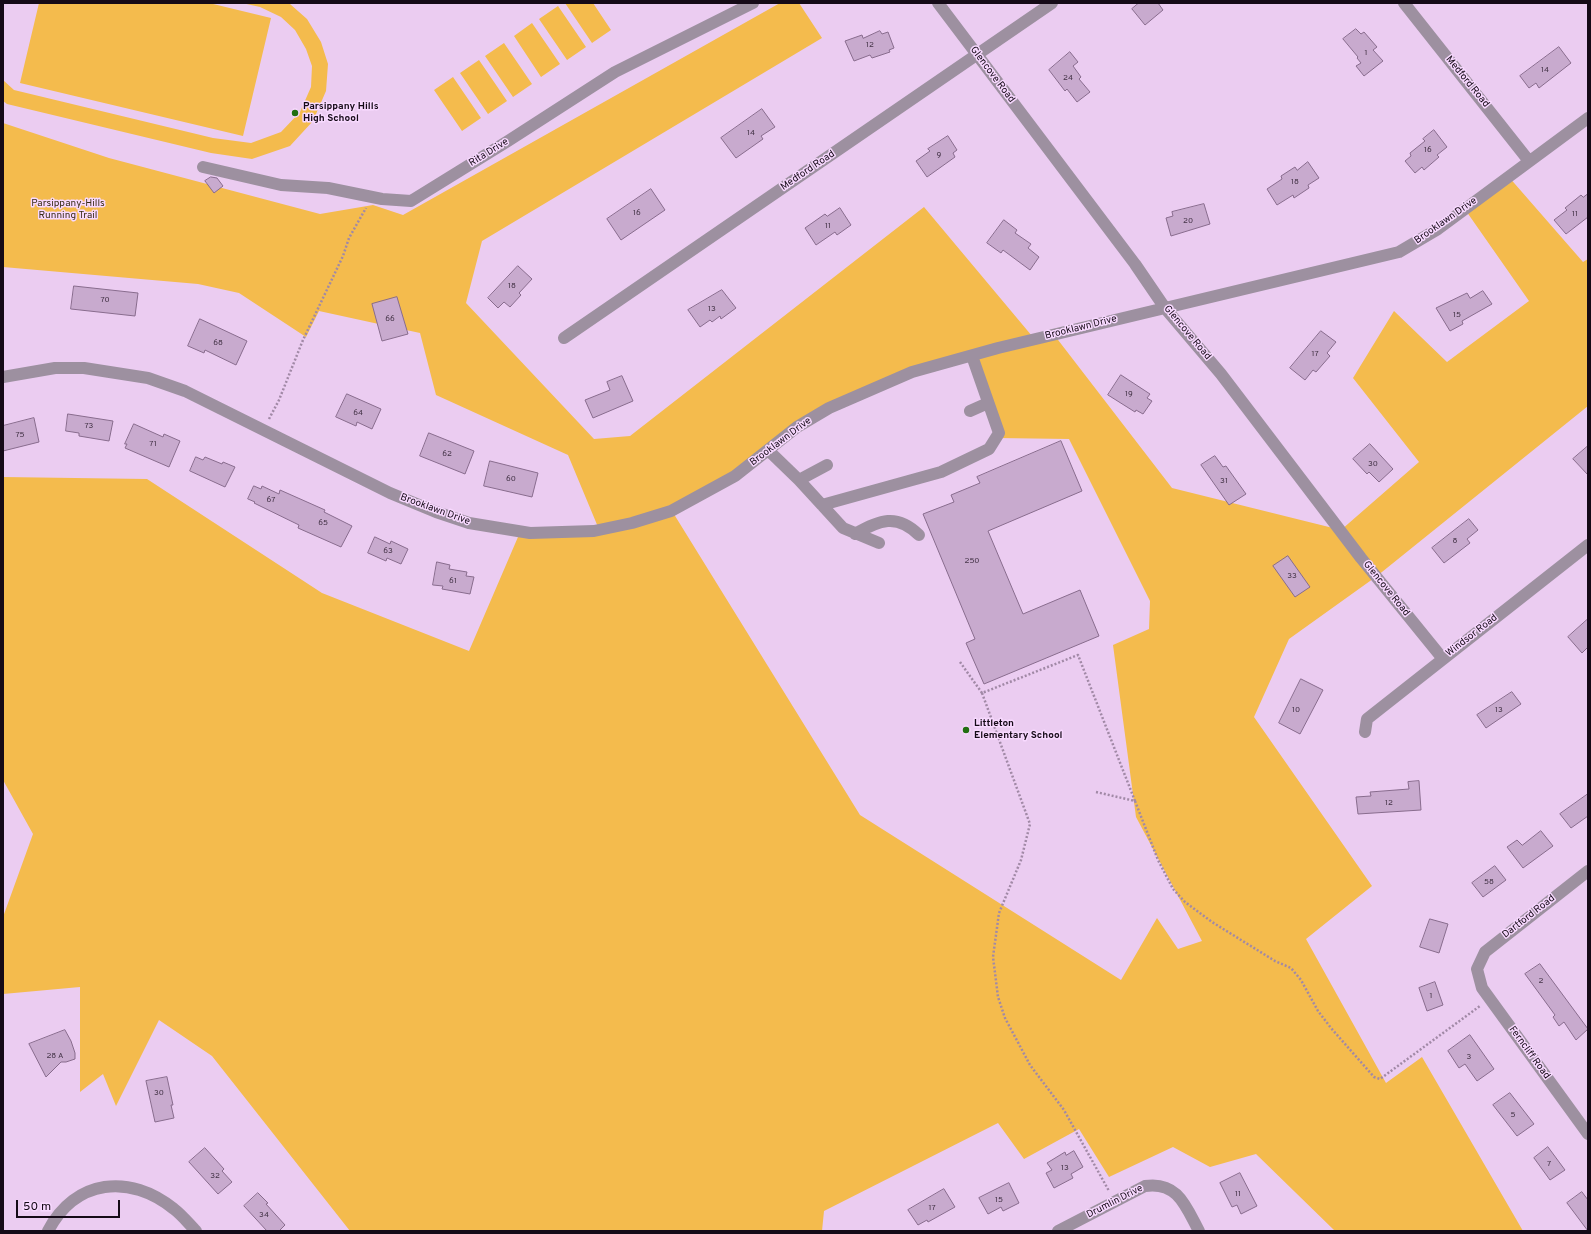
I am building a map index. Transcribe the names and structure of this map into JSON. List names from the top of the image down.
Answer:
{
  "streets": {
    "street": [
      "Glencove Road",
      "Medford Road",
      "Rita Drive",
      "Brooklawn Drive",
      "Windsor Road",
      "Dartford Road",
      "Ferncliff Road",
      "Drumlin Drive"
    ]
  },
  "crossings": [
    ["Glencove Road", "Medford Road"],
    ["Glencove Road", "Brooklawn Drive"],
    ["Glencove Road", "Windsor Road"],
    ["Medford Road", "Brooklawn Drive"],
    ["Dartford Road", "Ferncliff Road"]
  ],
  "parks": ["Parsippany-Hills Running Trail"],
  "places": ["Parsippany Hills High School", "Littleton Elementary School"],
  "house_numbers": [
    "12",
    "1",
    "14",
    "24",
    "14",
    "16",
    "9",
    "18",
    "16",
    "11",
    "20",
    "11",
    "18",
    "70",
    "13",
    "15",
    "66",
    "68",
    "17",
    "19",
    "64",
    "73",
    "75",
    "71",
    "62",
    "30",
    "60",
    "31",
    "67",
    "65",
    "8",
    "63",
    "250",
    "33",
    "61",
    "10",
    "13",
    "12",
    "58",
    "2",
    "1",
    "28 A",
    "3",
    "30",
    "5",
    "7",
    "13",
    "32",
    "11",
    "15",
    "17",
    "34"
  ],
  "scale_bar": "50 m"
}
